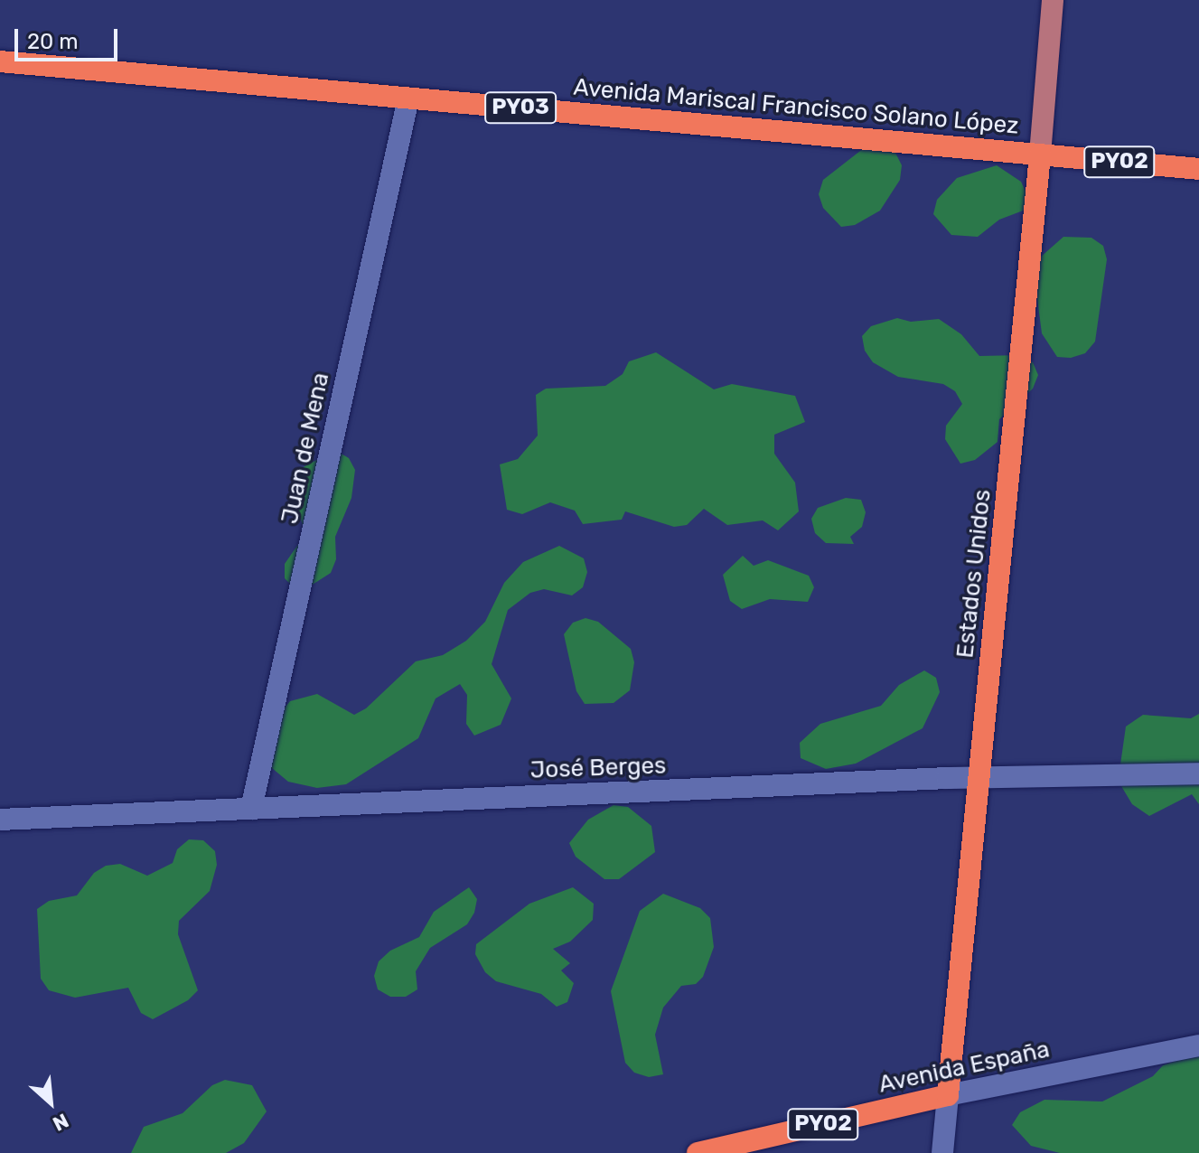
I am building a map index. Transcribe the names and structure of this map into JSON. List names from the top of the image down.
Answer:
{
  "streets": {
    "highway": [
      "Avenida Mariscal Francisco Solano López",
      "PY03",
      "PY02",
      "Estados Unidos",
      "Avenida España"
    ],
    "street": ["Juan de Mena", "José Berges"]
  },
  "crossings": [
    ["Avenida Mariscal Francisco Solano López", "Juan de Mena"],
    ["Avenida Mariscal Francisco Solano López", "Estados Unidos"],
    ["Juan de Mena", "José Berges"],
    ["Estados Unidos", "José Berges"],
    ["Estados Unidos", "Avenida España"]
  ],
  "scale_bar": "20 m",
  "north": "bottom right"
}
